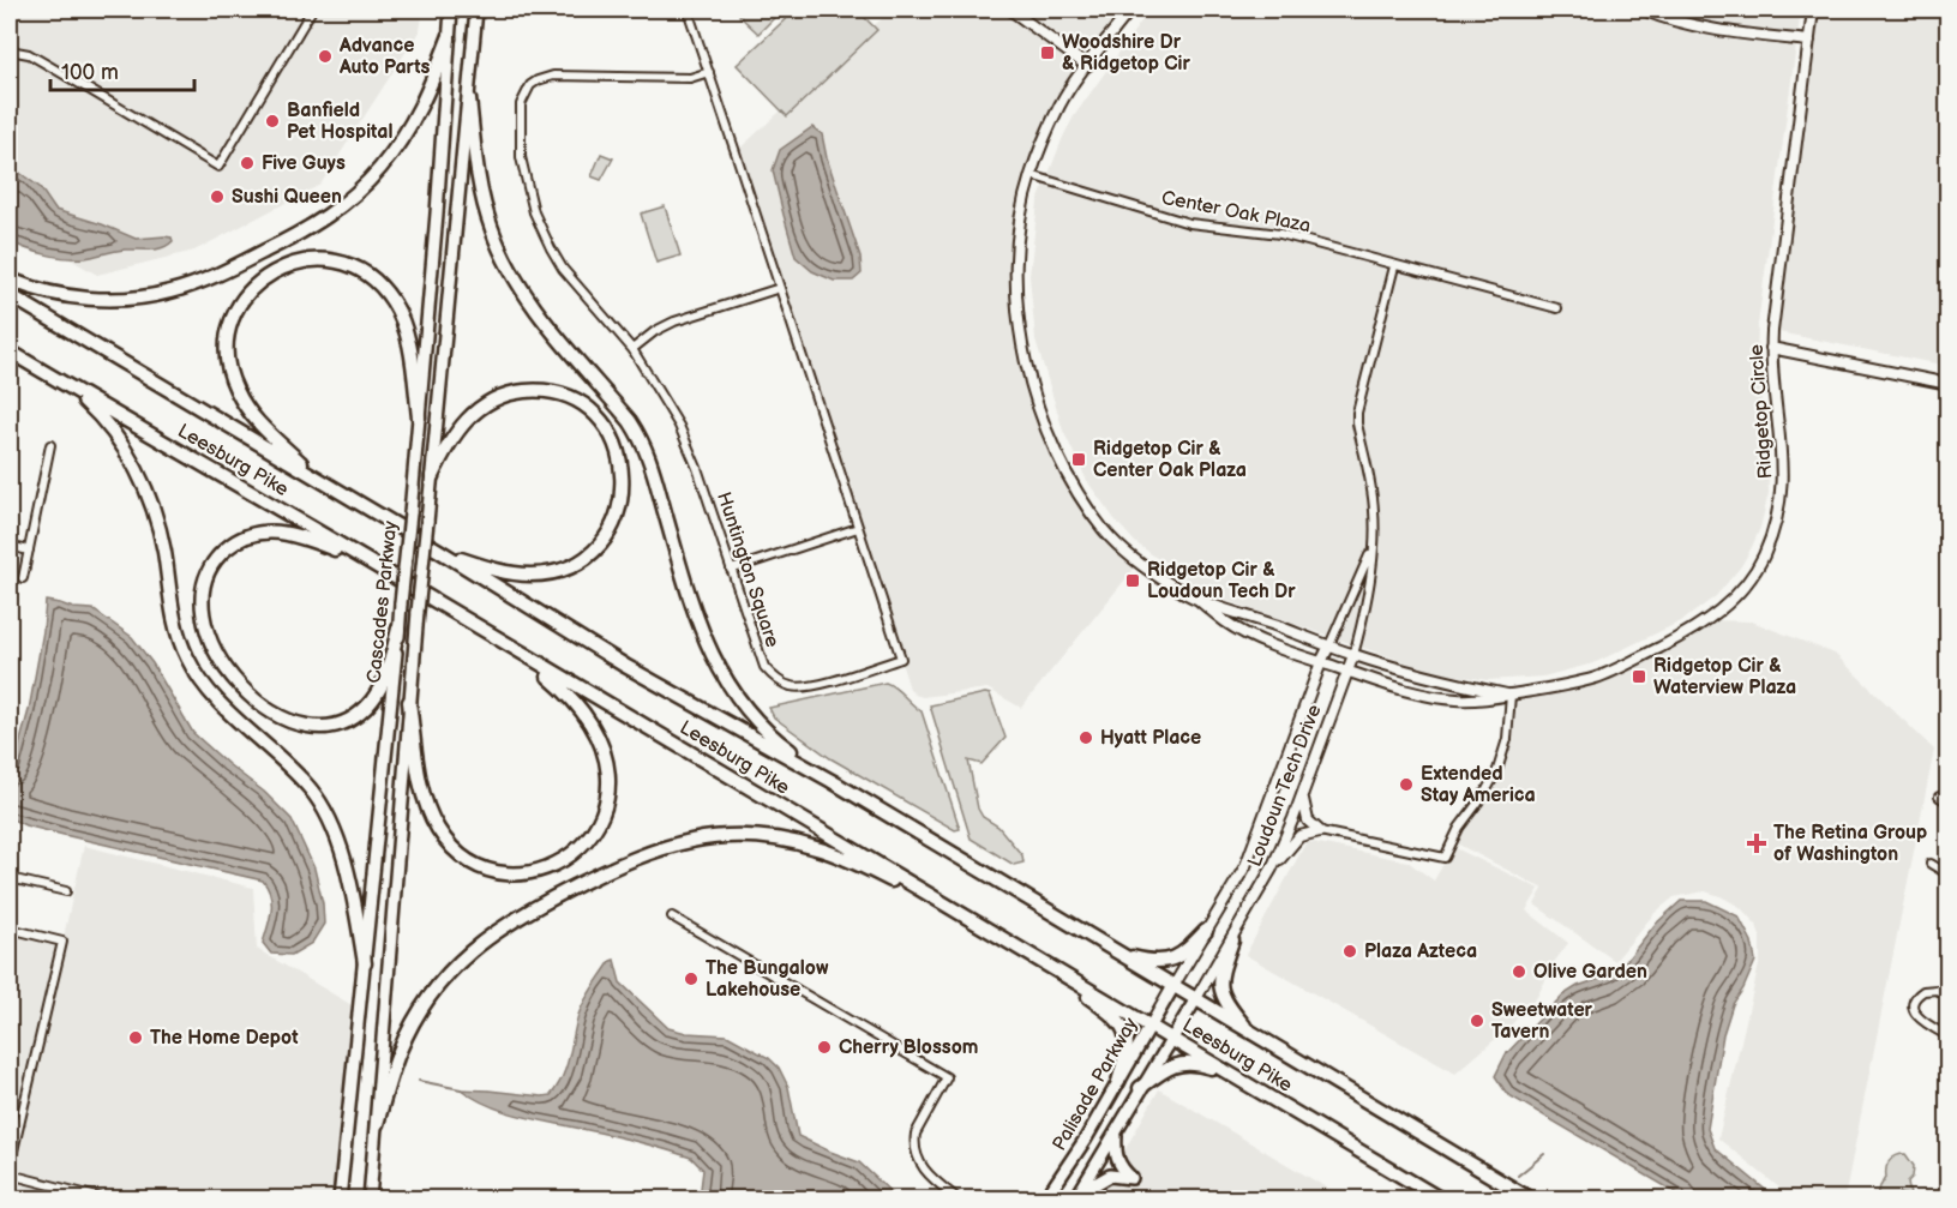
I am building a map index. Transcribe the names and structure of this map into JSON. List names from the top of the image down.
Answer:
{
  "streets": {
    "highway": ["Leesburg Pike"],
    "main road": ["Cascades Parkway", "Palisade Parkway"],
    "street": [
      "Center Oak Plaza",
      "Ridgetop Circle",
      "Huntington Square",
      "Loudoun Tech Drive"
    ]
  },
  "crossings": [
    ["Center Oak Plaza", "Ridgetop Circle"],
    ["Ridgetop Circle", "Loudoun Tech Drive"],
    ["Leesburg Pike", "Loudoun Tech Drive"],
    ["Leesburg Pike", "Palisade Parkway"],
    ["Loudoun Tech Drive", "Palisade Parkway"]
  ],
  "places": {
    "transit": [
      "Woodshire Dr & Ridgetop Cir",
      "Ridgetop Cir & Center Oak Plaza",
      "Ridgetop Cir & Loudoun Tech Dr",
      "Ridgetop Cir & Waterview Plaza"
    ],
    "other": [
      "Advance Auto Parts",
      "Banfield Pet Hospital",
      "Five Guys",
      "Sushi Queen",
      "Hyatt Place",
      "Extended Stay America",
      "Plaza Azteca",
      "Olive Garden",
      "The Bungalow Lakehouse",
      "Sweetwater Tavern",
      "The Home Depot",
      "Cherry Blossom"
    ],
    "health": ["The Retina Group of Washington"]
  },
  "scale_bar": "100 m"
}
